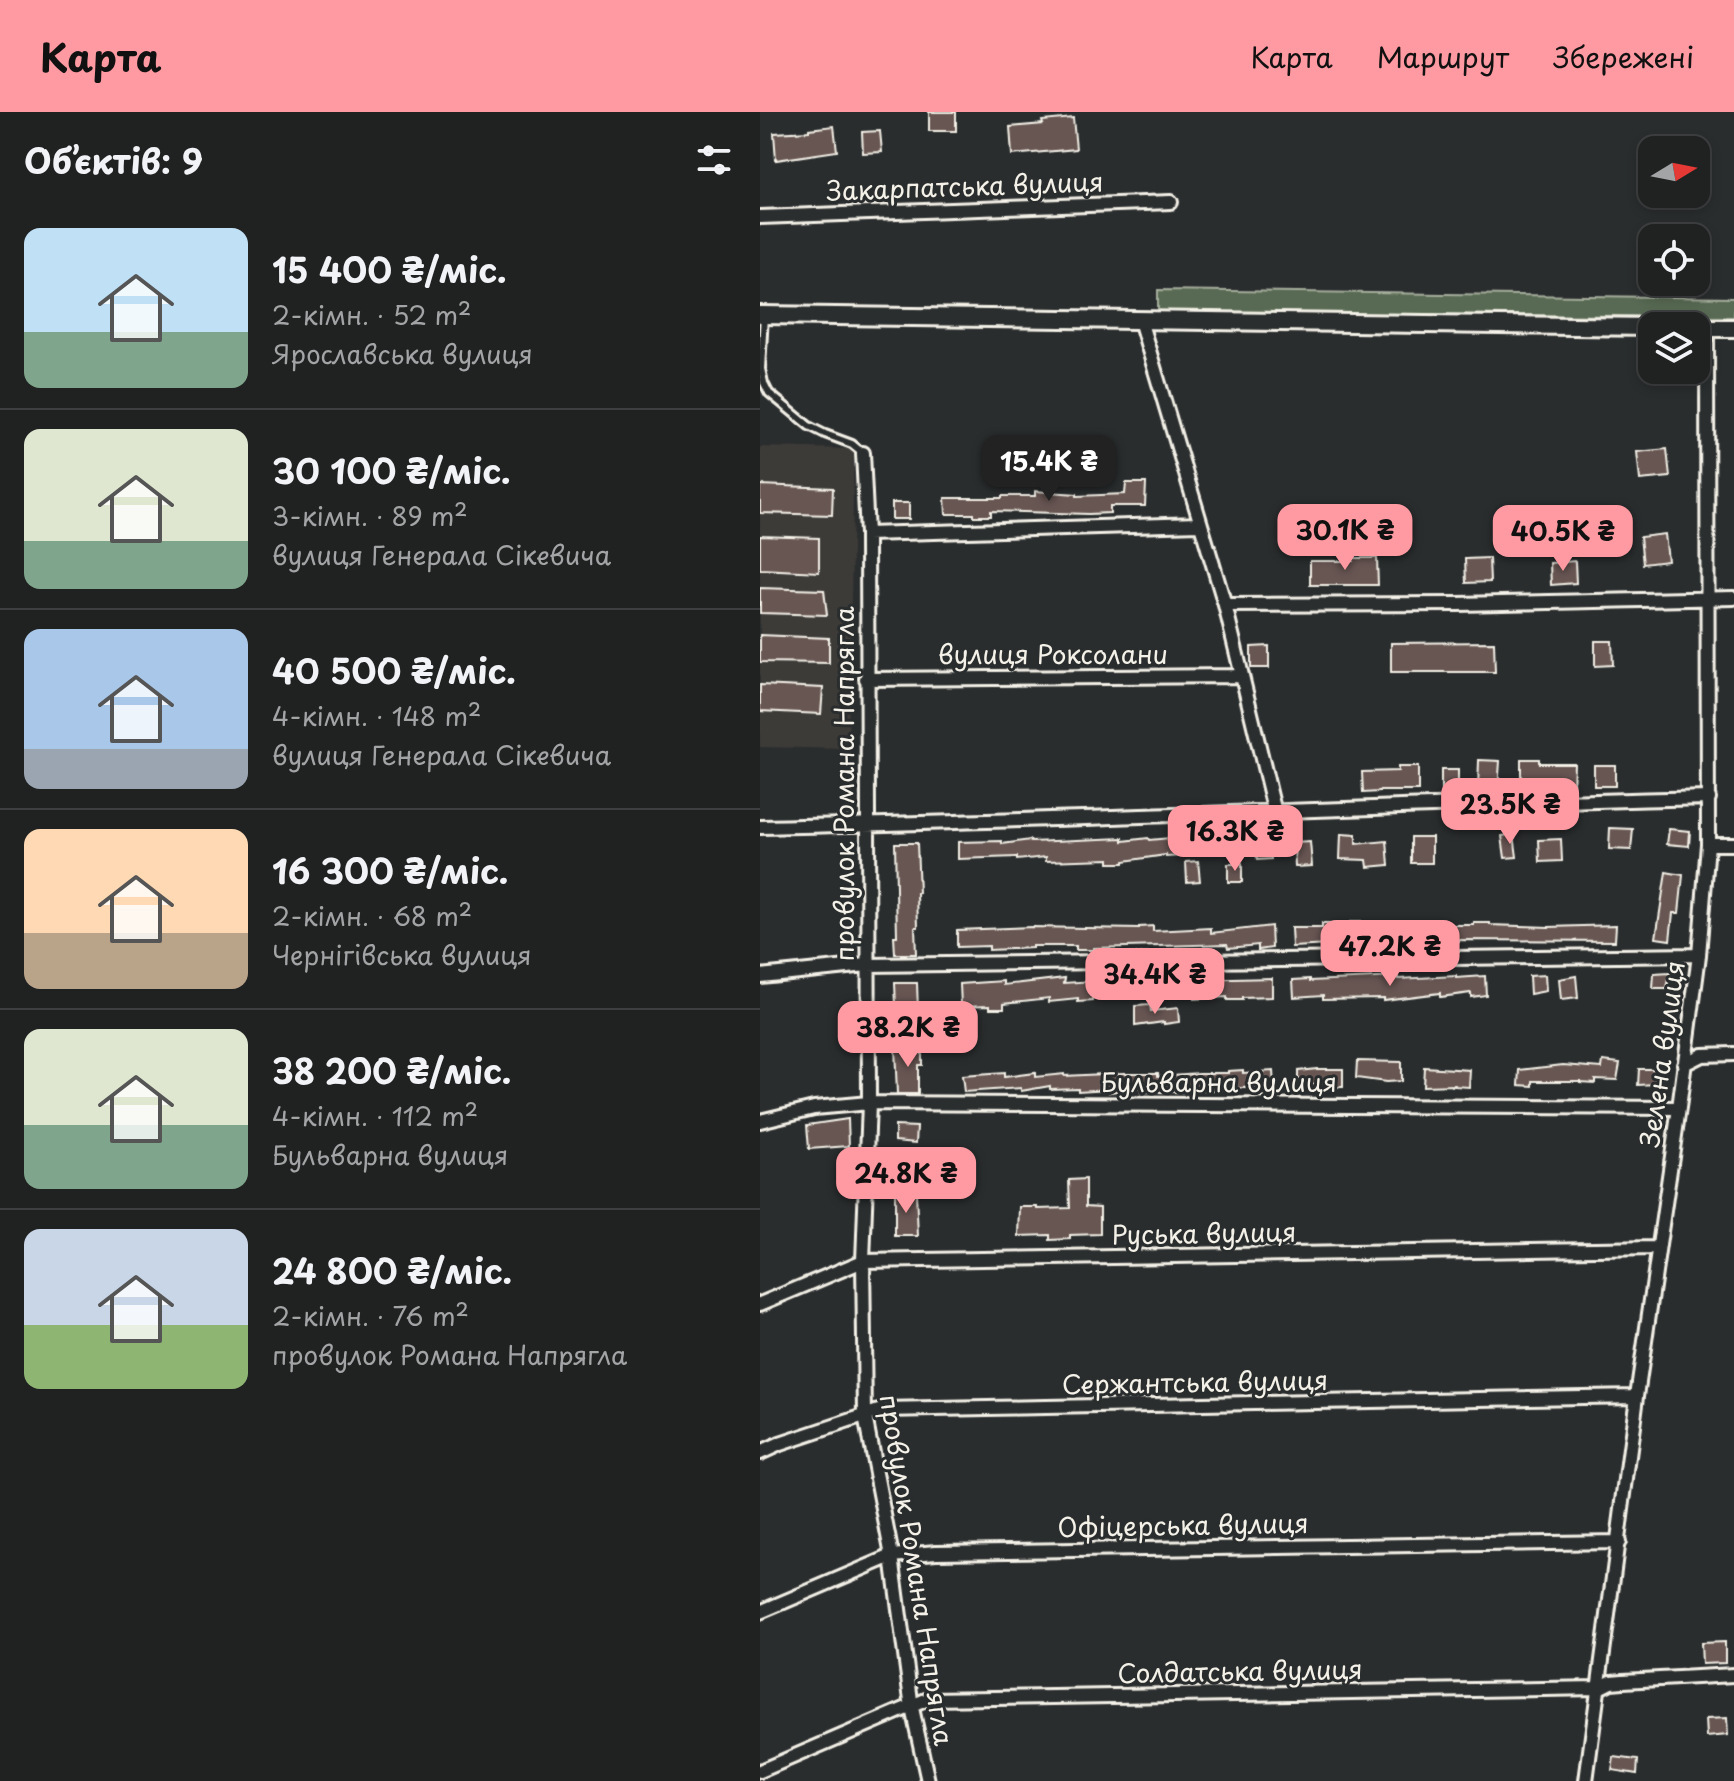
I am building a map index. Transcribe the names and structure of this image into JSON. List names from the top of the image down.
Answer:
{
  "streets": {
    "street": [
      "Закарпатська вулиця",
      "вулиця Роксолани",
      "провулок Романа Напрягла",
      "Зелена вулиця",
      "Бульварна вулиця",
      "Руська вулиця",
      "Сержантська вулиця",
      "Офіцерська вулиця",
      "Солдатська вулиця"
    ]
  },
  "crossings": [
    ["вулиця Роксолани", "провулок Романа Напрягла"],
    ["провулок Романа Напрягла", "Бульварна вулиця"],
    ["провулок Романа Напрягла", "Руська вулиця"],
    ["провулок Романа Напрягла", "Сержантська вулиця"],
    ["провулок Романа Напрягла", "Офіцерська вулиця"],
    ["провулок Романа Напрягла", "Солдатська вулиця"],
    ["Зелена вулиця", "Бульварна вулиця"],
    ["Зелена вулиця", "Руська вулиця"],
    ["Зелена вулиця", "Сержантська вулиця"],
    ["Зелена вулиця", "Офіцерська вулиця"],
    ["Зелена вулиця", "Солдатська вулиця"]
  ],
  "north": "right",
  "page": {
    "header": "Карта",
    "nav": ["Карта", "Маршрут", "Збережені"],
    "heading": "Об’єктів: 9",
    "list": [
      {
        "name": "15 400 ₴/міс.",
        "note": "2-кімн. · 52 m² · Ярославська вулиця"
      },
      {
        "name": "30 100 ₴/міс.",
        "note": "3-кімн. · 89 m² · вулиця Генерала Сікевича"
      },
      {
        "name": "40 500 ₴/міс.",
        "note": "4-кімн. · 148 m² · вулиця Генерала Сікевича"
      },
      {
        "name": "16 300 ₴/міс.",
        "note": "2-кімн. · 68 m² · Чернігівська вулиця"
      },
      {
        "name": "38 200 ₴/міс.",
        "note": "4-кімн. · 112 m² · Бульварна вулиця"
      },
      {
        "name": "24 800 ₴/міс.",
        "note": "2-кімн. · 76 m² · провулок Романа Напрягла"
      }
    ],
    "price": [
      "15.4K ₴",
      "30.1K ₴",
      "40.5K ₴",
      "23.5K ₴",
      "16.3K ₴",
      "47.2K ₴",
      "34.4K ₴",
      "38.2K ₴",
      "24.8K ₴"
    ]
  }
}
